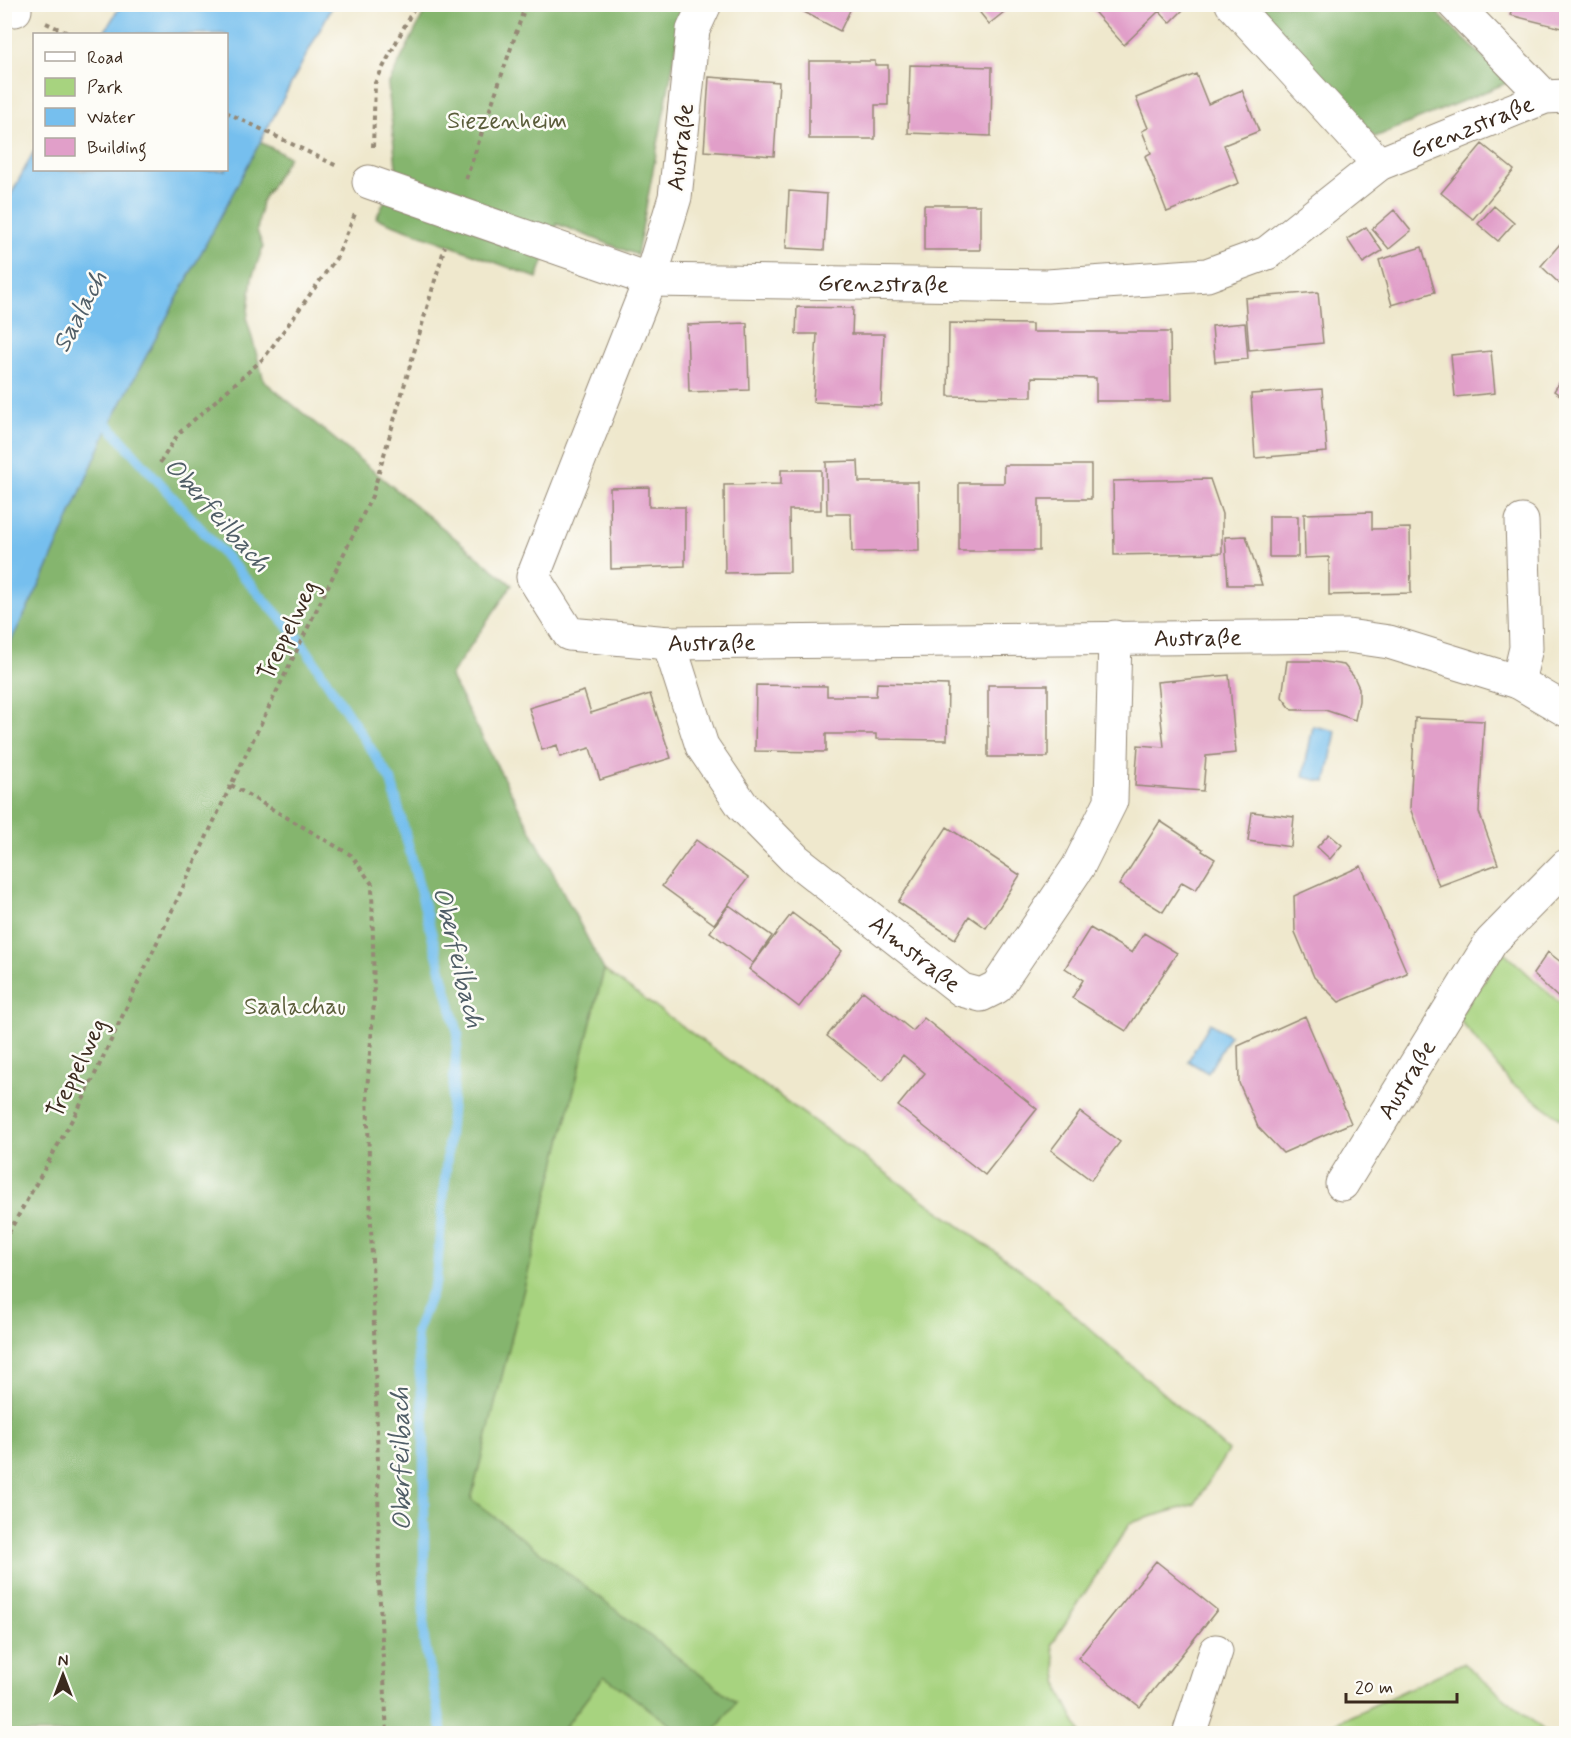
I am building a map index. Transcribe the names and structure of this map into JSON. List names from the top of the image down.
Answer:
{
  "streets": {
    "street": ["Grenzstraße", "Austraße", "Almstraße"],
    "path": ["Treppelweg"]
  },
  "crossings": [
    ["Grenzstraße", "Austraße"],
    ["Grenzstraße", "Treppelweg"],
    ["Austraße", "Almstraße"]
  ],
  "water": ["Saalach", "Oberfeilbach"],
  "parks": ["Siezenheim", "Saalachau"],
  "legend": [
    "Road",
    "Park",
    "Water",
    "Building"
  ],
  "scale_bar": "20 m",
  "north": "top"
}
